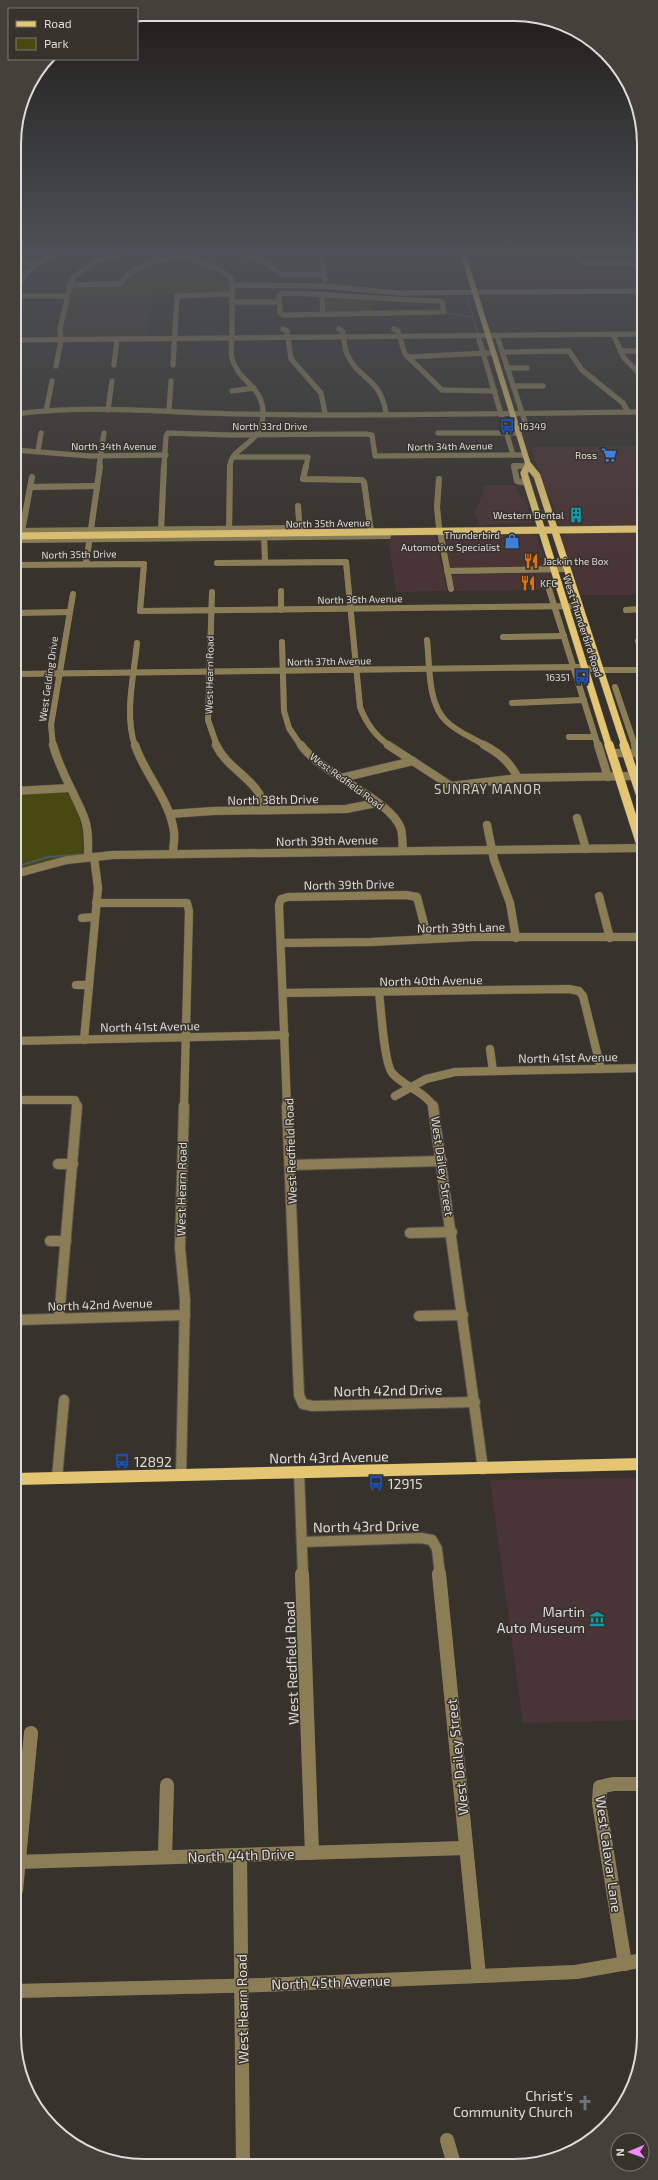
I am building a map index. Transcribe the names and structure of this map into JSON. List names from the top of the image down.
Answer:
{
  "streets": {
    "main road": ["North 35th Avenue", "West Thunderbird Road", "North 43rd Avenue"],
    "street": [
      "North 33rd Drive",
      "North 34th Avenue",
      "North 35th Drive",
      "North 36th Avenue",
      "North 37th Avenue",
      "West Hearn Road",
      "West Gelding Drive",
      "West Redfield Road",
      "North 38th Drive",
      "North 39th Avenue",
      "North 39th Drive",
      "North 39th Lane",
      "North 40th Avenue",
      "North 41st Avenue",
      "West Dailey Street",
      "North 42nd Avenue",
      "North 42nd Drive",
      "North 43rd Drive",
      "West Calavar Lane",
      "North 44th Drive",
      "North 45th Avenue"
    ]
  },
  "crossings": [
    ["North 33rd Drive", "North 34th Avenue"],
    ["North 34th Avenue", "West Thunderbird Road"],
    ["North 35th Avenue", "West Thunderbird Road"],
    ["North 35th Drive", "North 36th Avenue"],
    ["North 36th Avenue", "West Thunderbird Road"],
    ["North 36th Avenue", "West Hearn Road"],
    ["West Thunderbird Road", "North 37th Avenue"],
    ["North 37th Avenue", "West Hearn Road"],
    ["North 37th Avenue", "West Gelding Drive"],
    ["North 37th Avenue", "West Redfield Road"],
    ["West Hearn Road", "West Gelding Drive"],
    ["West Hearn Road", "North 38th Drive"],
    ["West Hearn Road", "North 41st Avenue"],
    ["West Hearn Road", "North 42nd Avenue"],
    ["West Hearn Road", "North 43rd Avenue"],
    ["West Hearn Road", "North 44th Drive"],
    ["West Hearn Road", "North 45th Avenue"],
    ["West Gelding Drive", "North 39th Avenue"],
    ["West Gelding Drive", "North 41st Avenue"],
    ["West Redfield Road", "North 38th Drive"],
    ["West Redfield Road", "North 39th Avenue"],
    ["West Redfield Road", "North 39th Drive"],
    ["West Redfield Road", "North 39th Lane"],
    ["West Redfield Road", "North 40th Avenue"],
    ["West Redfield Road", "North 41st Avenue"],
    ["West Redfield Road", "North 42nd Drive"],
    ["West Redfield Road", "North 43rd Avenue"],
    ["West Redfield Road", "North 43rd Drive"],
    ["West Redfield Road", "North 44th Drive"],
    ["North 39th Drive", "North 39th Lane"],
    ["North 40th Avenue", "North 41st Avenue"],
    ["North 40th Avenue", "West Dailey Street"],
    ["North 41st Avenue", "West Dailey Street"],
    ["West Dailey Street", "North 42nd Drive"],
    ["West Dailey Street", "North 43rd Avenue"],
    ["West Dailey Street", "North 43rd Drive"],
    ["West Dailey Street", "North 44th Drive"],
    ["West Dailey Street", "North 45th Avenue"],
    ["West Calavar Lane", "North 45th Avenue"]
  ],
  "districts": ["SUNRAY MANOR"],
  "places": {
    "bus stop": [
      "16349",
      "16351",
      "12892",
      "12915"
    ],
    "supermarket": ["Ross"],
    "building": ["Western Dental"],
    "shop": ["Thunderbird Automotive Specialist"],
    "restaurant": ["Jack in the Box", "KFC"],
    "museum": ["Martin Auto Museum"],
    "church": ["Christ's Community Church"]
  },
  "legend": ["Road", "Park"],
  "north": "left"
}
